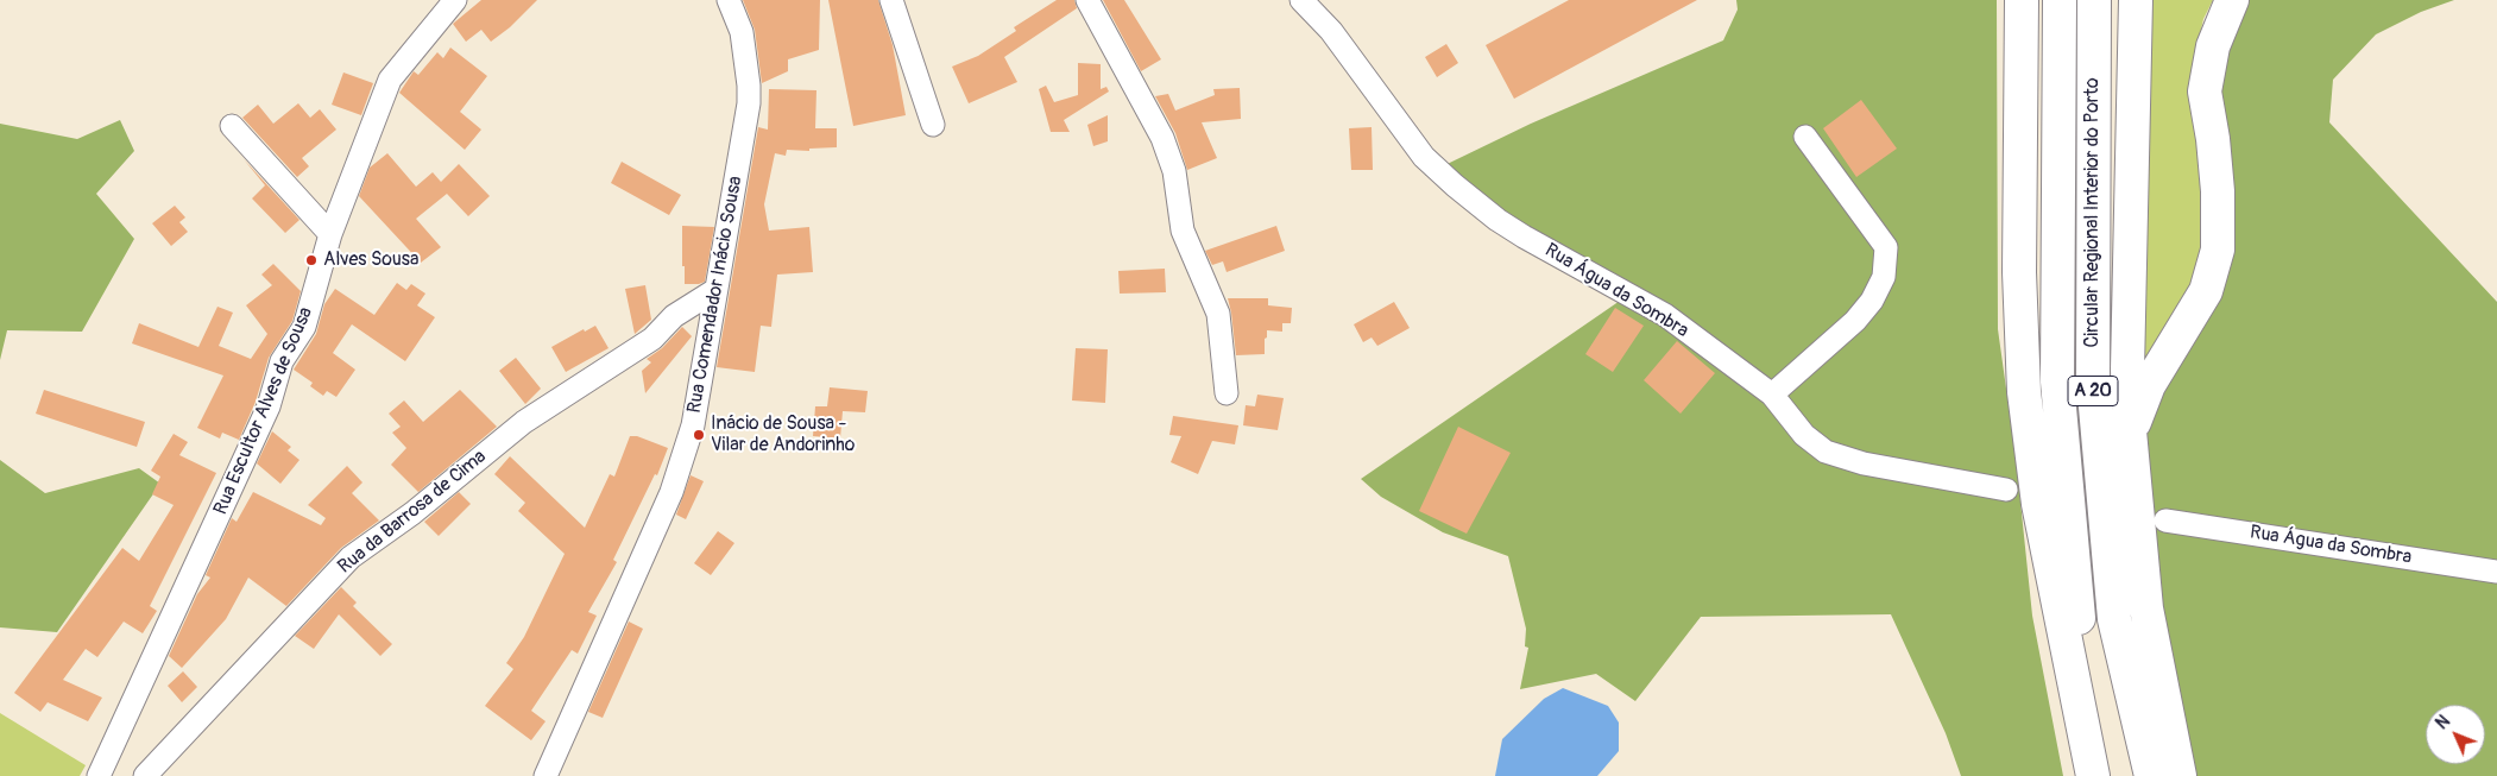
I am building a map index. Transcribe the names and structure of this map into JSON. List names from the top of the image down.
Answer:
{
  "streets": {
    "highway": ["Circular Regional Interior do Porto", "A 20"],
    "street": [
      "Rua Água da Sombra",
      "Rua Comendador Inácio Sousa",
      "Rua Escultor Alves de Sousa",
      "Rua da Barrosa de Cima"
    ]
  },
  "crossings": [
    ["Rua Comendador Inácio Sousa", "Rua da Barrosa de Cima"]
  ],
  "places": ["Alves Sousa", "Inácio de Sousa - Vilar de Andorinho"],
  "north": "top left"
}
